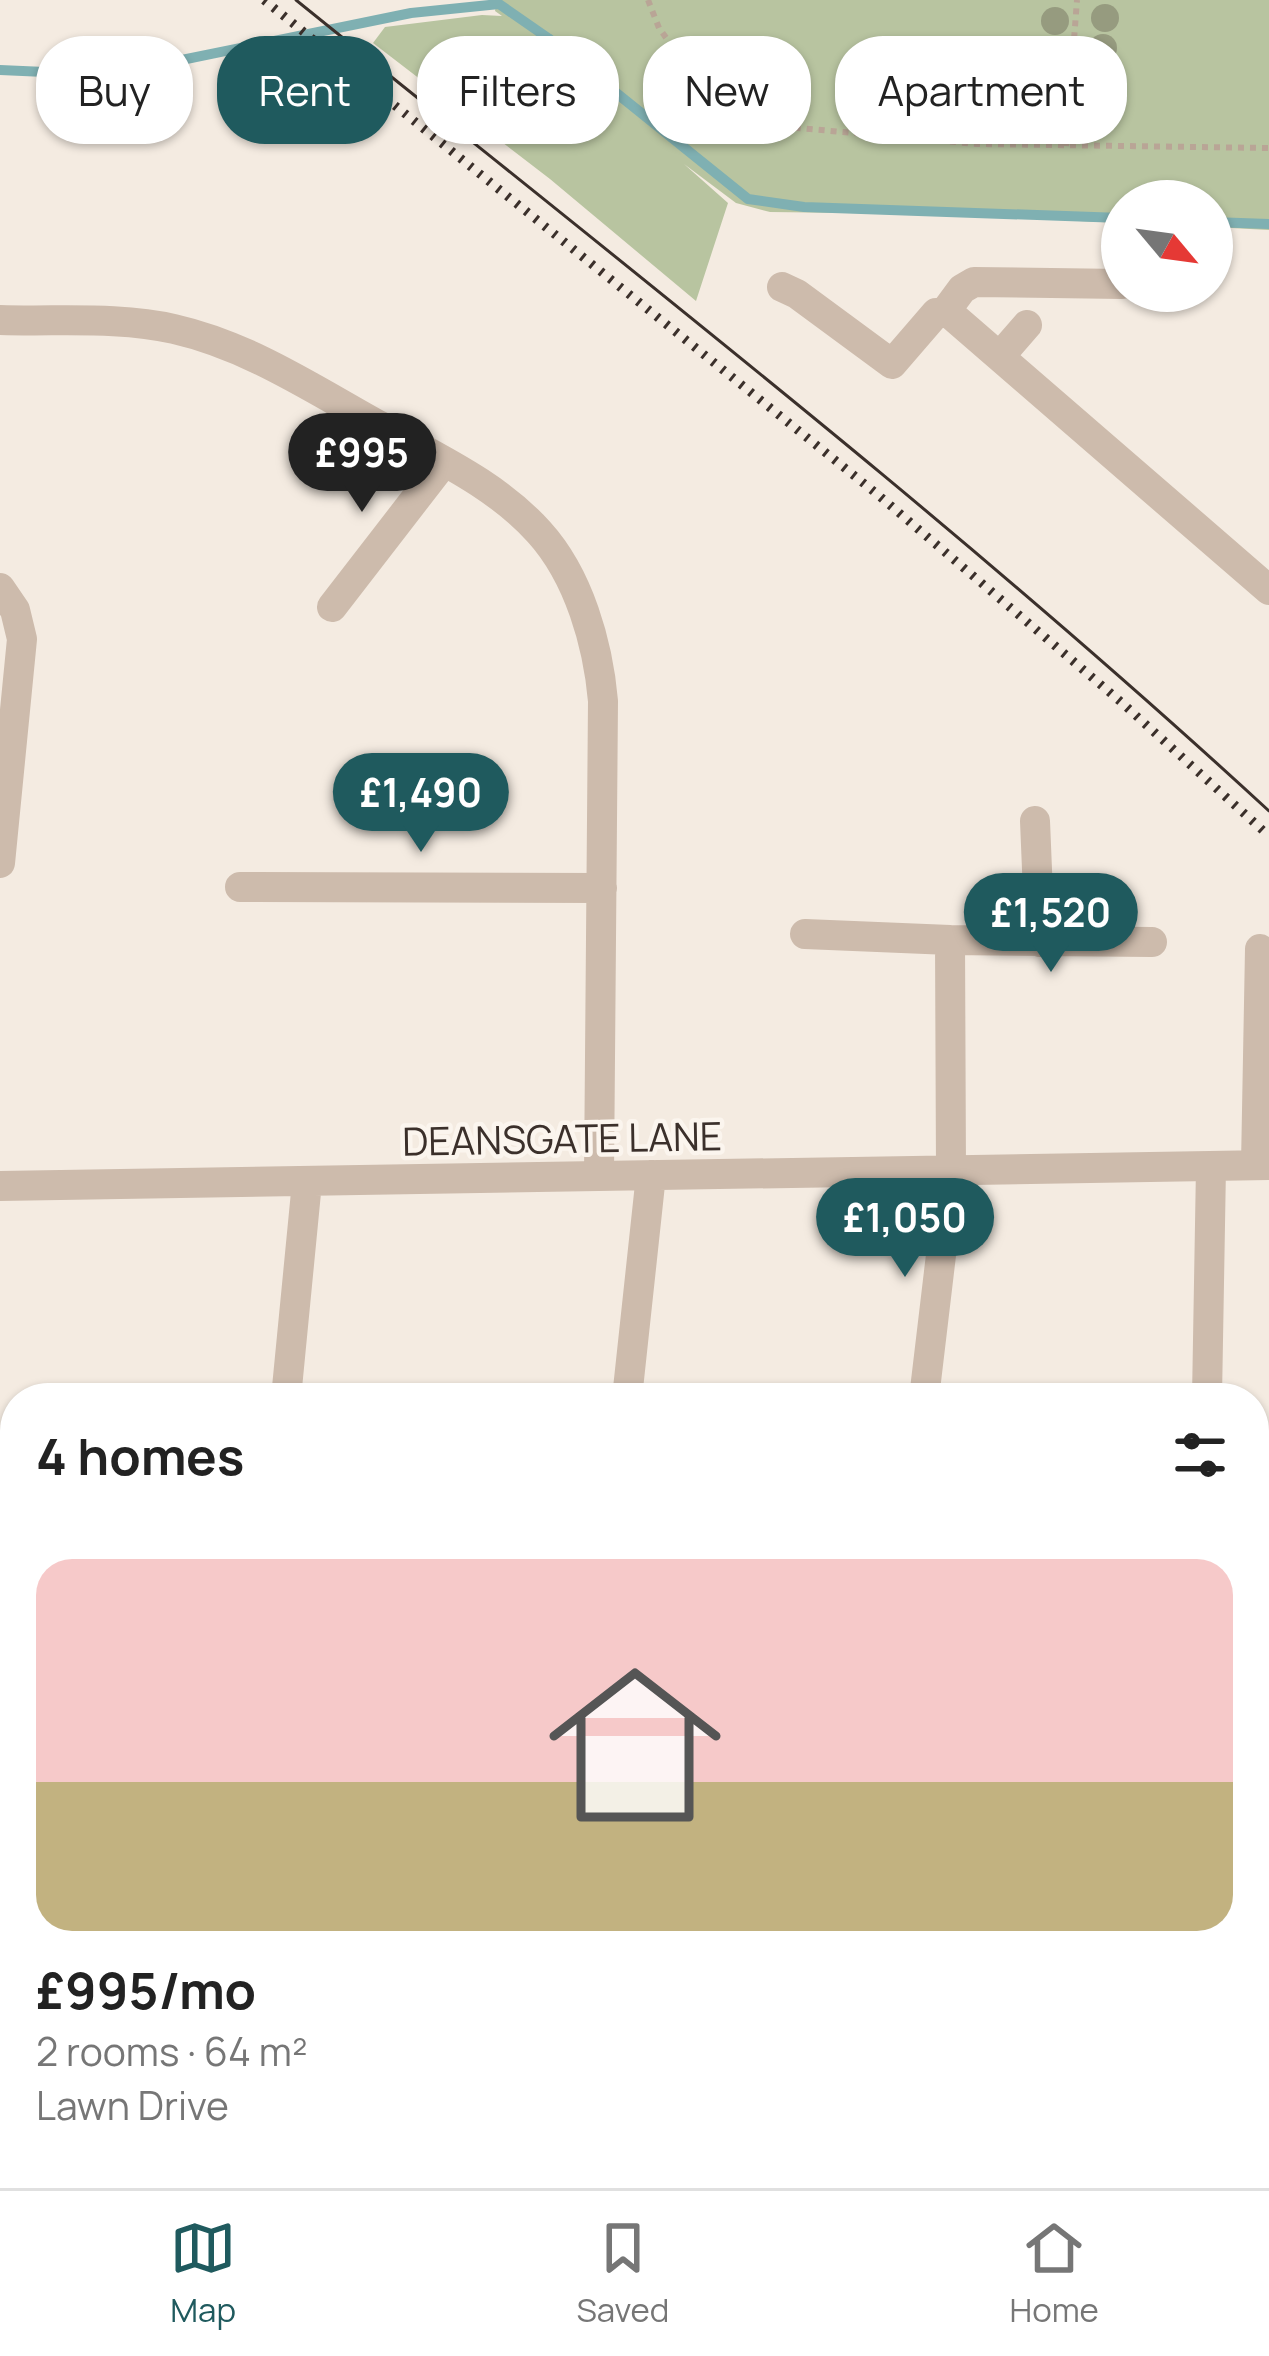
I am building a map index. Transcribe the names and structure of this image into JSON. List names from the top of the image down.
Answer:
{
  "streets": {
    "street": ["DEANSGATE LANE"]
  },
  "north": "bottom right",
  "page": {
    "chip": [
      "Buy",
      "Rent",
      "Filters",
      "New",
      "Apartment"
    ],
    "price": [
      "£995",
      "£1,490",
      "£1,520",
      "£1,050"
    ],
    "heading": "4 homes",
    "list": [
      {
        "name": "£995/mo",
        "note": "2 rooms · 64 m² · Lawn Drive"
      }
    ],
    "tabs": ["Map", "Saved", "Home"]
  }
}
